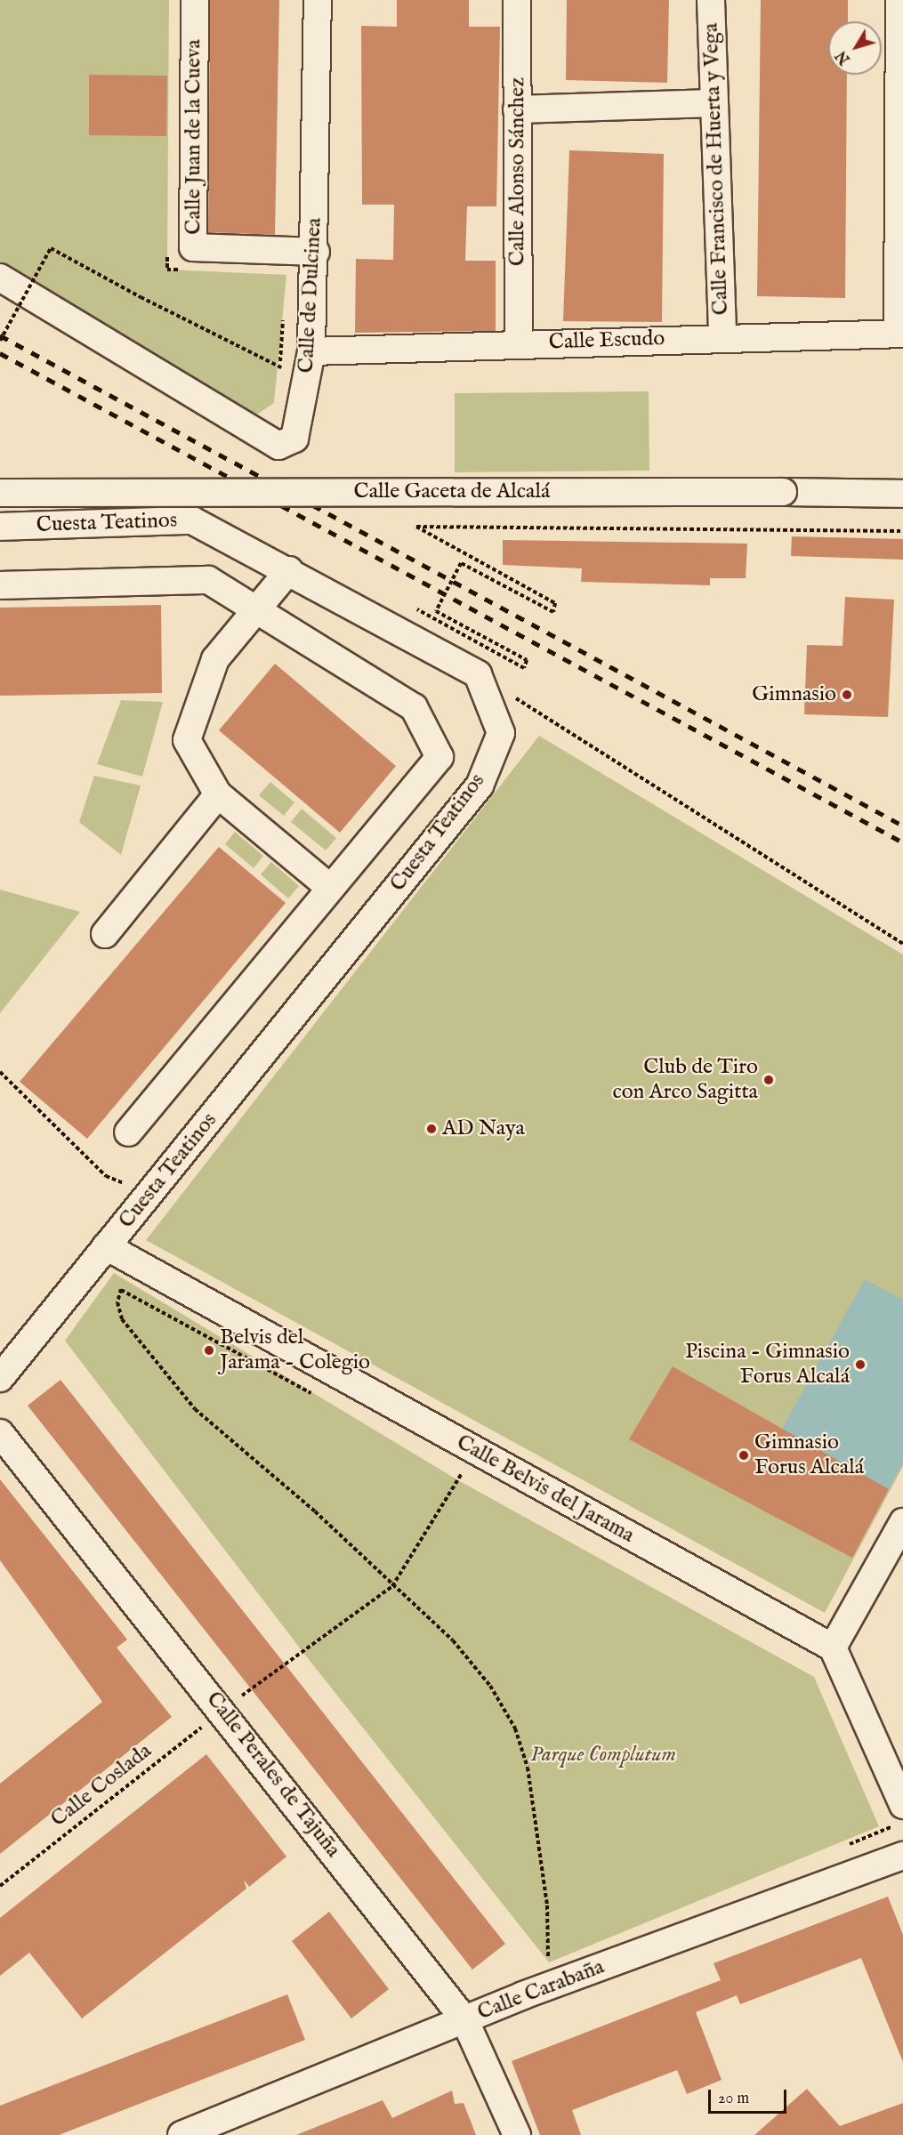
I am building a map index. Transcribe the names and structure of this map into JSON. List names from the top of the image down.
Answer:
{
  "streets": {
    "street": [
      "Calle Juan de la Cueva",
      "Calle Francisco de Huerta y Vega",
      "Calle Alonso Sánchez",
      "Calle de Dulcinea",
      "Calle Escudo",
      "Calle Gaceta de Alcalá",
      "Cuesta Teatinos",
      "Calle Belvis del Jarama",
      "Calle Perales de Tajuña",
      "Calle Carabaña"
    ],
    "path": ["Calle Coslada"]
  },
  "crossings": [
    ["Calle Juan de la Cueva", "Calle de Dulcinea"],
    ["Calle Francisco de Huerta y Vega", "Calle Escudo"],
    ["Calle Alonso Sánchez", "Calle Escudo"],
    ["Calle de Dulcinea", "Calle Escudo"],
    ["Cuesta Teatinos", "Calle Belvis del Jarama"],
    ["Calle Perales de Tajuña", "Calle Coslada"],
    ["Calle Perales de Tajuña", "Calle Carabaña"]
  ],
  "parks": ["Parque Complutum"],
  "places": [
    "Gimnasio",
    "Club de Tiro con Arco Sagitta",
    "AD Naya",
    "Belvis del Jarama - Colegio",
    "Piscina - Gimnasio Forus Alcalá",
    "Gimnasio Forus Alcalá"
  ],
  "scale_bar": "20 m",
  "north": "bottom left"
}
